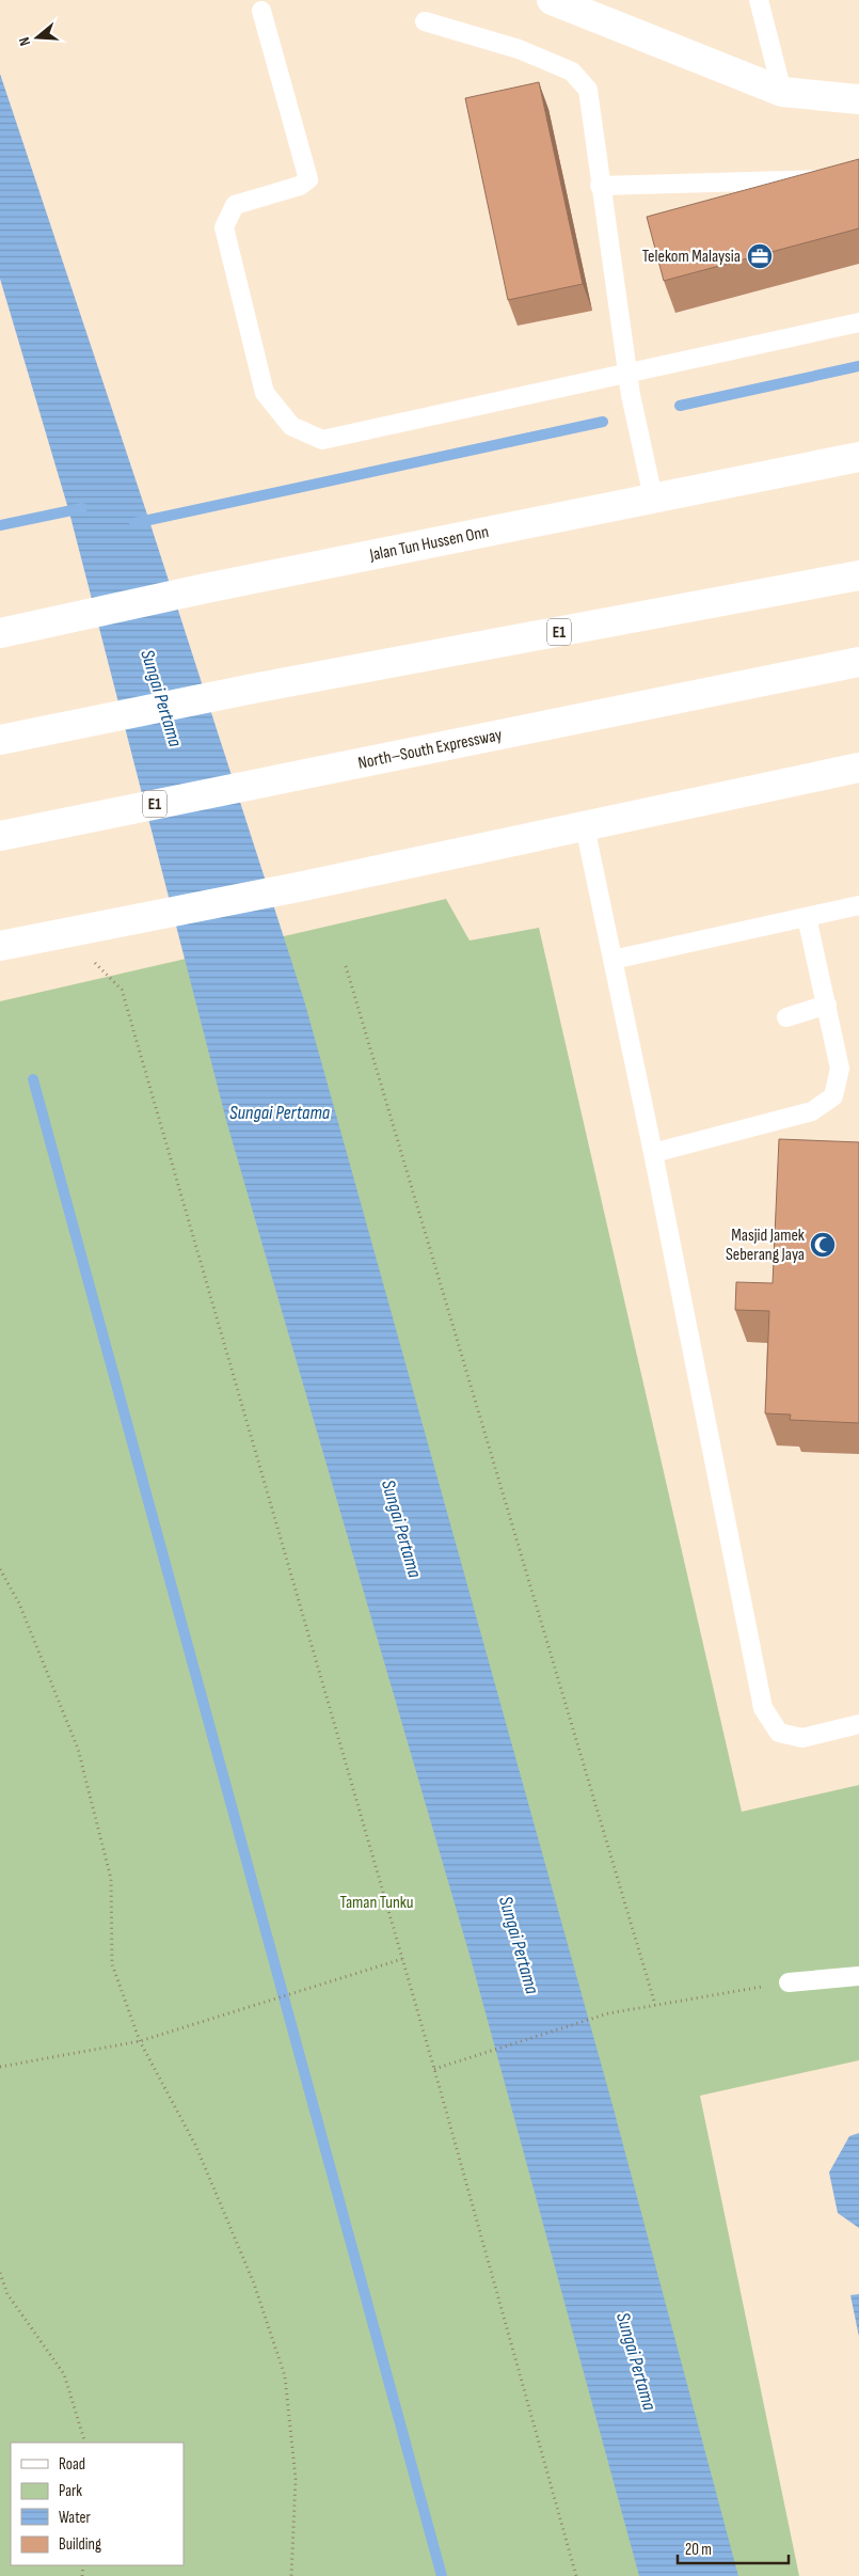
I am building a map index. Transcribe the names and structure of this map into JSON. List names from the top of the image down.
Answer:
{
  "streets": {
    "main road": ["Jalan Tun Hussen Onn", "E1", "North–South Expressway"]
  },
  "water": ["Sungai Pertama"],
  "parks": ["Taman Tunku"],
  "places": {
    "office": ["Telekom Malaysia"],
    "mosque": ["Masjid Jamek Seberang Jaya"]
  },
  "legend": [
    "Road",
    "Park",
    "Water",
    "Building"
  ],
  "scale_bar": "20 m",
  "north": "left"
}
